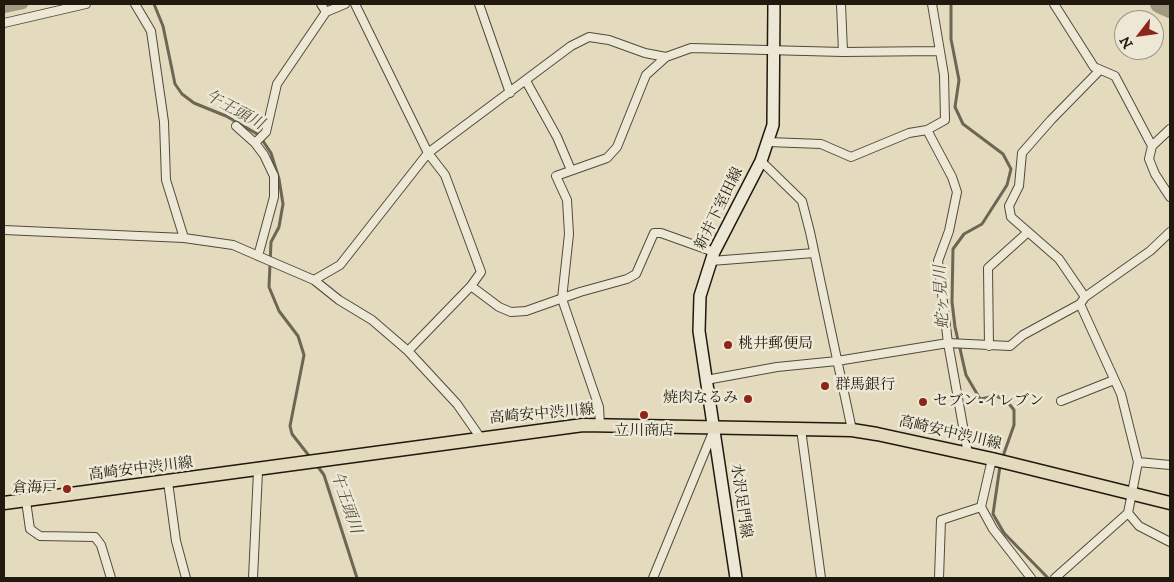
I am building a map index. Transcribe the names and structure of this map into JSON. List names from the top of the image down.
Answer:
{
  "streets": {
    "main road": ["新井下室田線", "高崎安中渋川線", "水沢足門線"]
  },
  "crossings": [
    ["新井下室田線", "高崎安中渋川線"],
    ["新井下室田線", "水沢足門線"],
    ["高崎安中渋川線", "水沢足門線"]
  ],
  "water": ["午王頭川", "蛇ヶ見川"],
  "places": [
    "桃井郵便局",
    "群馬銀行",
    "焼肉なるみ",
    "セブン-イレブン",
    "立川商店",
    "倉海戸"
  ],
  "north": "bottom left"
}
